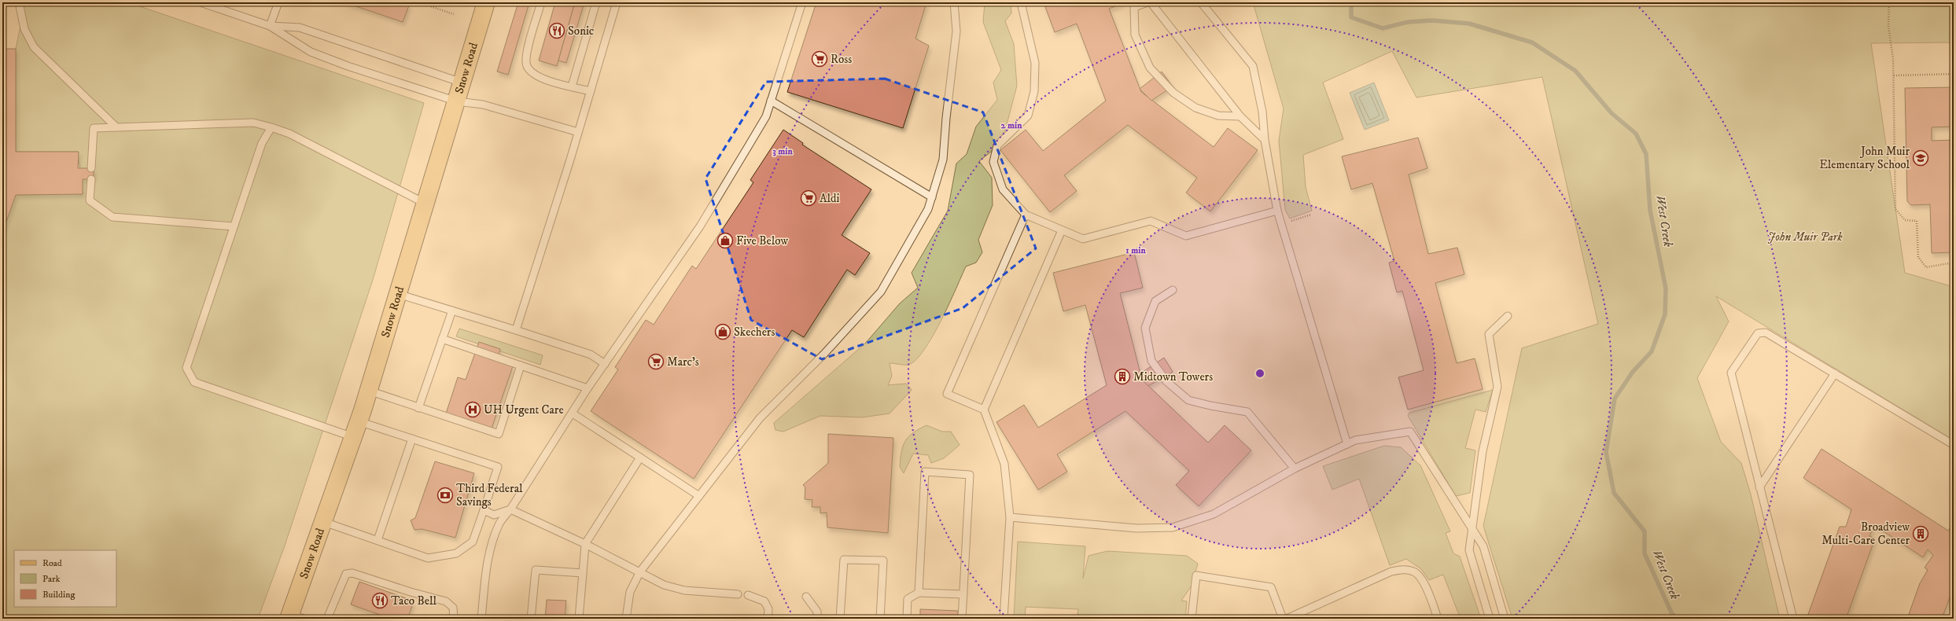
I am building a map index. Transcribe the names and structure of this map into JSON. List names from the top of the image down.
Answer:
{
  "streets": {
    "main road": ["Snow Road"]
  },
  "water": ["West Creek"],
  "parks": ["John Muir Park"],
  "places": {
    "restaurant": ["Sonic", "Taco Bell"],
    "supermarket": ["Ross", "Aldi", "Marc's"],
    "school or university": ["John Muir Elementary School"],
    "shop": ["Five Below", "Skechers"],
    "building": ["Midtown Towers", "Broadview Multi-Care Center"],
    "hospital": ["UH Urgent Care"],
    "bank": ["Third Federal Savings"]
  },
  "legend": ["Road", "Park", "Building"],
  "rings": ["2 min", "3 min", "1 min"]
}
